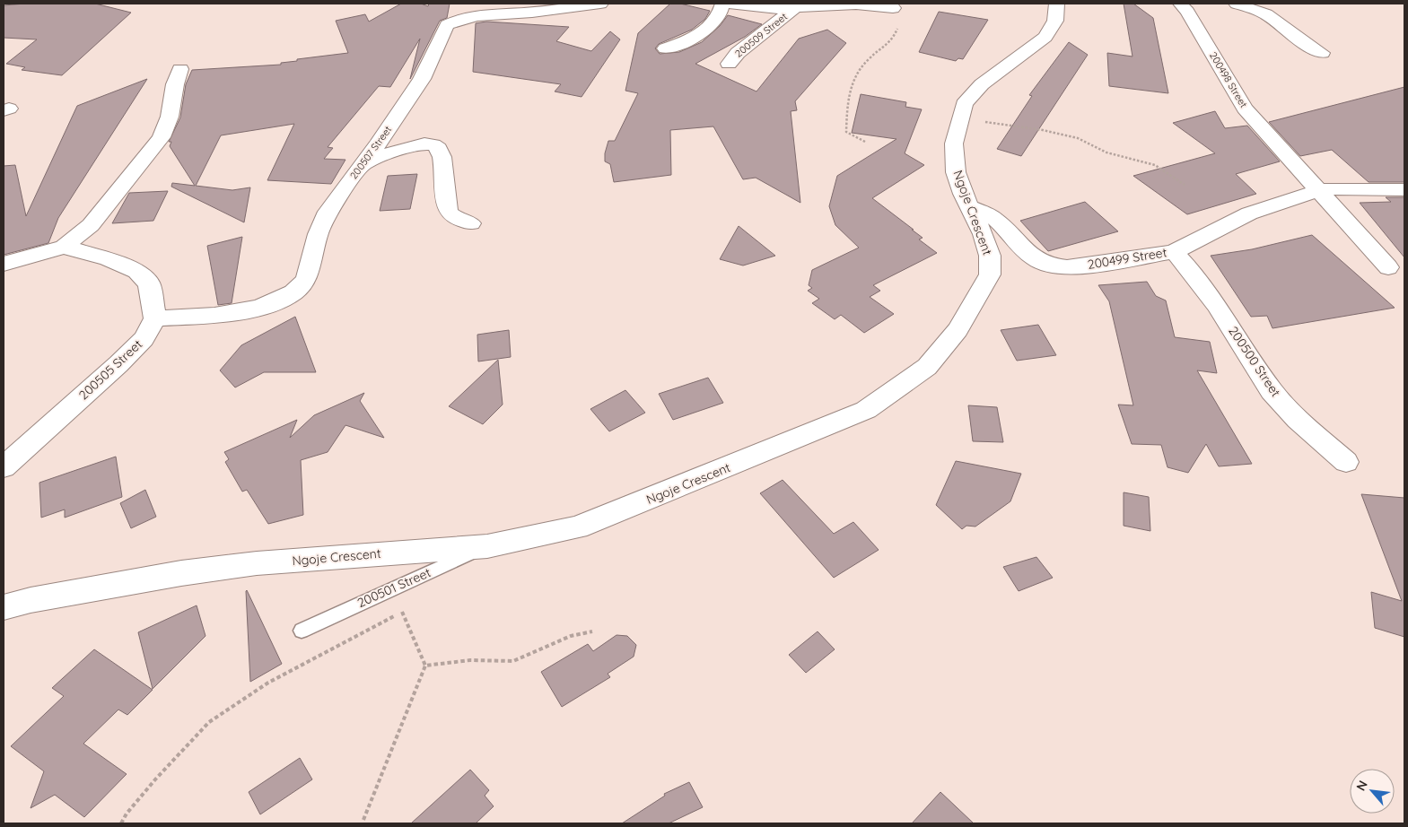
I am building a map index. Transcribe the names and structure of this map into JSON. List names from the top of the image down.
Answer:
{
  "streets": {
    "street": [
      "200509 Street",
      "200498 Street",
      "200507 Street",
      "Ngoje Crescent",
      "200499 Street",
      "200500 Street",
      "200505 Street"
    ],
    "lane": ["200501 Street"]
  },
  "crossings": [
    ["200498 Street", "200499 Street"],
    ["200507 Street", "200505 Street"],
    ["Ngoje Crescent", "200499 Street"],
    ["Ngoje Crescent", "200501 Street"],
    ["200499 Street", "200500 Street"]
  ],
  "north": "top left"
}
